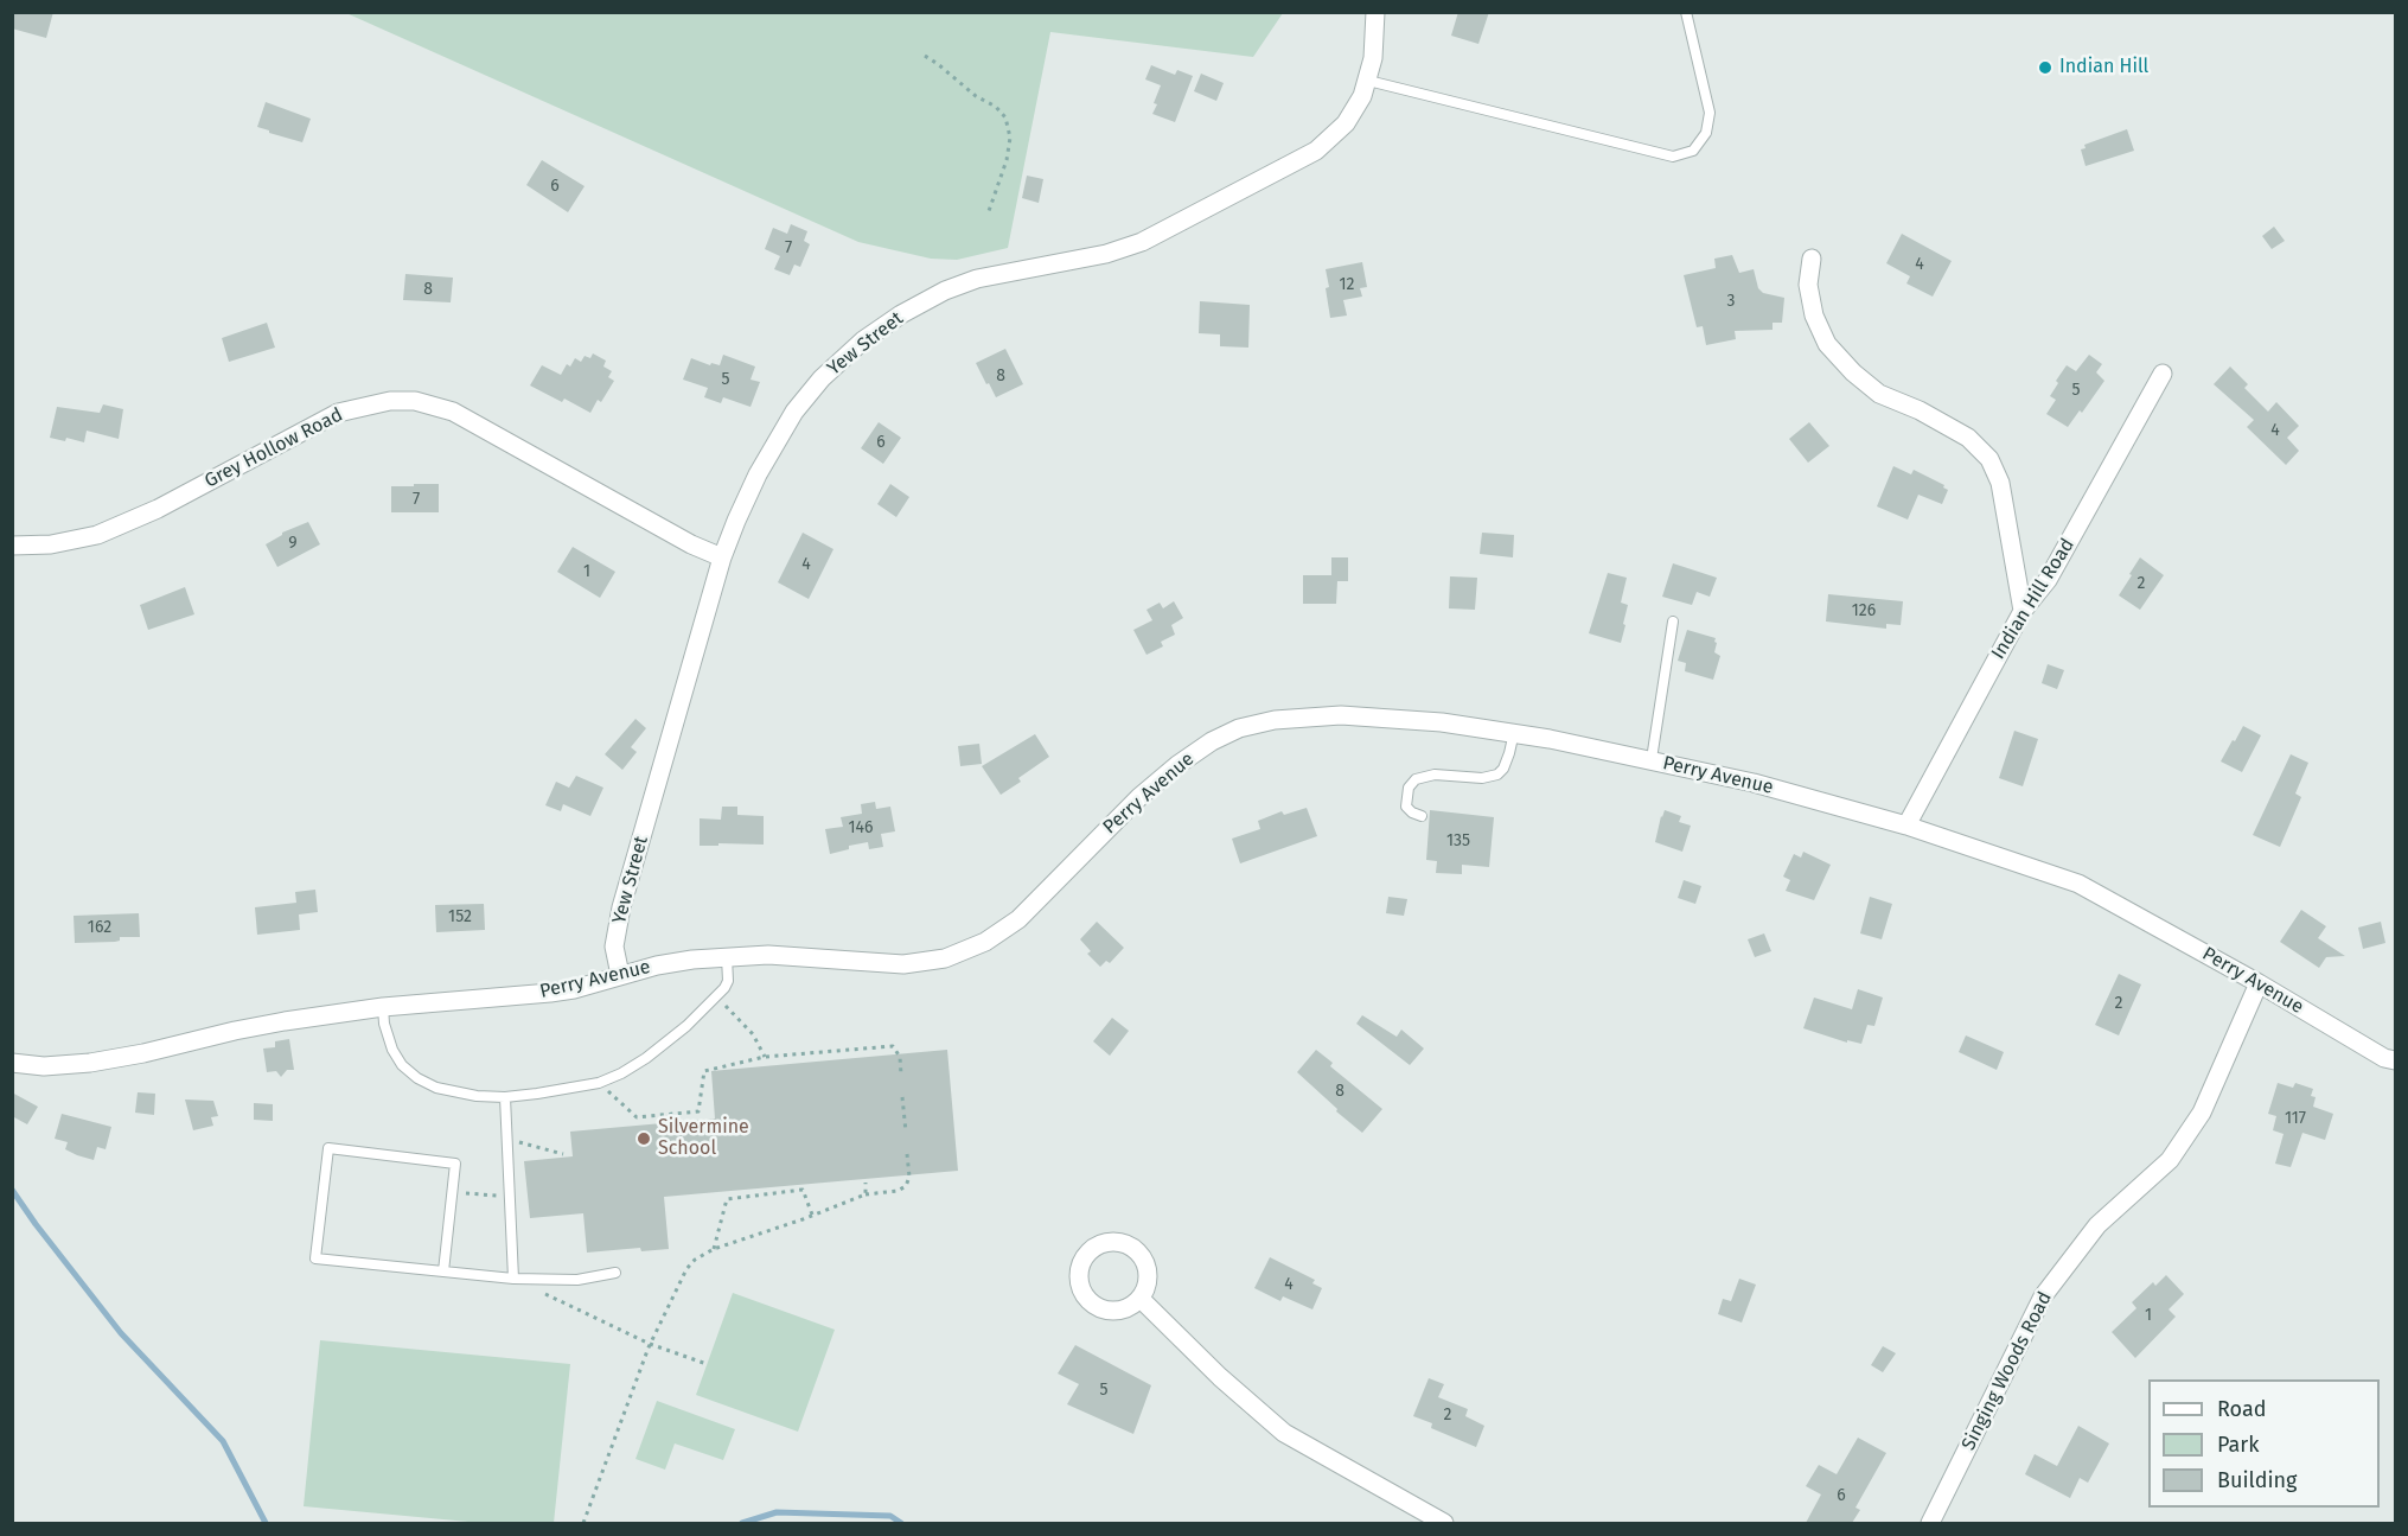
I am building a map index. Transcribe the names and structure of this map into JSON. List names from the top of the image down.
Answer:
{
  "streets": {
    "street": [
      "Yew Street",
      "Grey Hollow Road",
      "Indian Hill Road",
      "Perry Avenue",
      "Singing Woods Road"
    ]
  },
  "crossings": [
    ["Yew Street", "Grey Hollow Road"],
    ["Yew Street", "Perry Avenue"],
    ["Indian Hill Road", "Perry Avenue"],
    ["Perry Avenue", "Singing Woods Road"]
  ],
  "places": ["Indian Hill", "Silvermine School"],
  "house_numbers": [
    "6",
    "7",
    "4",
    "12",
    "8",
    "3",
    "8",
    "5",
    "5",
    "4",
    "6",
    "7",
    "9",
    "4",
    "1",
    "2",
    "126",
    "146",
    "135",
    "152",
    "162",
    "2",
    "8",
    "117",
    "4",
    "1",
    "5",
    "2",
    "6"
  ],
  "legend": ["Road", "Park", "Building"]
}
